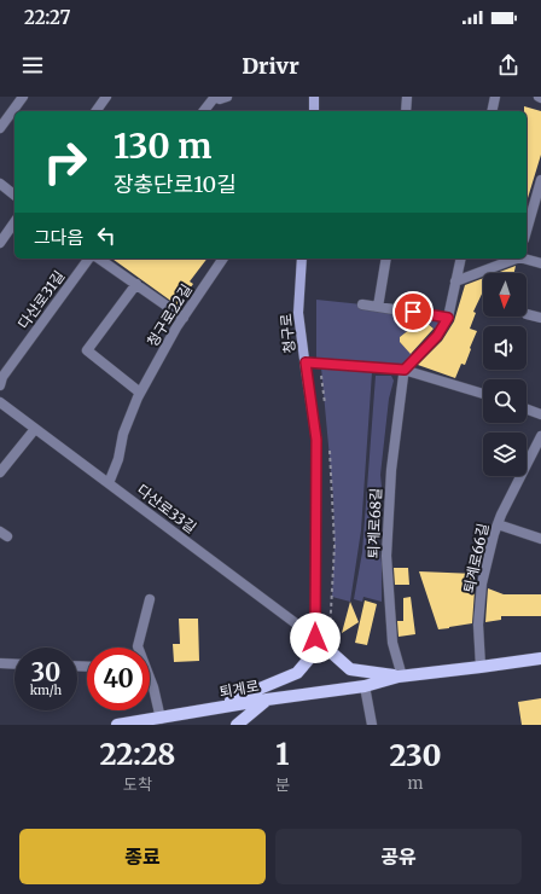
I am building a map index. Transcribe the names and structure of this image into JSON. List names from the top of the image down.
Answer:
{
  "streets": {
    "main road": ["퇴계로"],
    "street": [
      "다산로31길",
      "청구로22길",
      "청구로",
      "다산로33길",
      "퇴계로68길",
      "퇴계로66길"
    ]
  },
  "crossings": [
    ["청구로22길", "다산로33길"],
    ["청구로", "다산로33길"],
    ["퇴계로68길", "퇴계로"],
    ["퇴계로66길", "퇴계로"]
  ],
  "north": "bottom",
  "page": {
    "status": "22:27",
    "header": "Drivr",
    "turn": ["130 m", "장충단로10길"],
    "then": "그다음",
    "speed": "30 km/h",
    "limit": "40",
    "eta": [
      "22:28",
      "도착",
      "1",
      "분",
      "230",
      "m"
    ],
    "buttons": ["종료", "공유"]
  }
}
